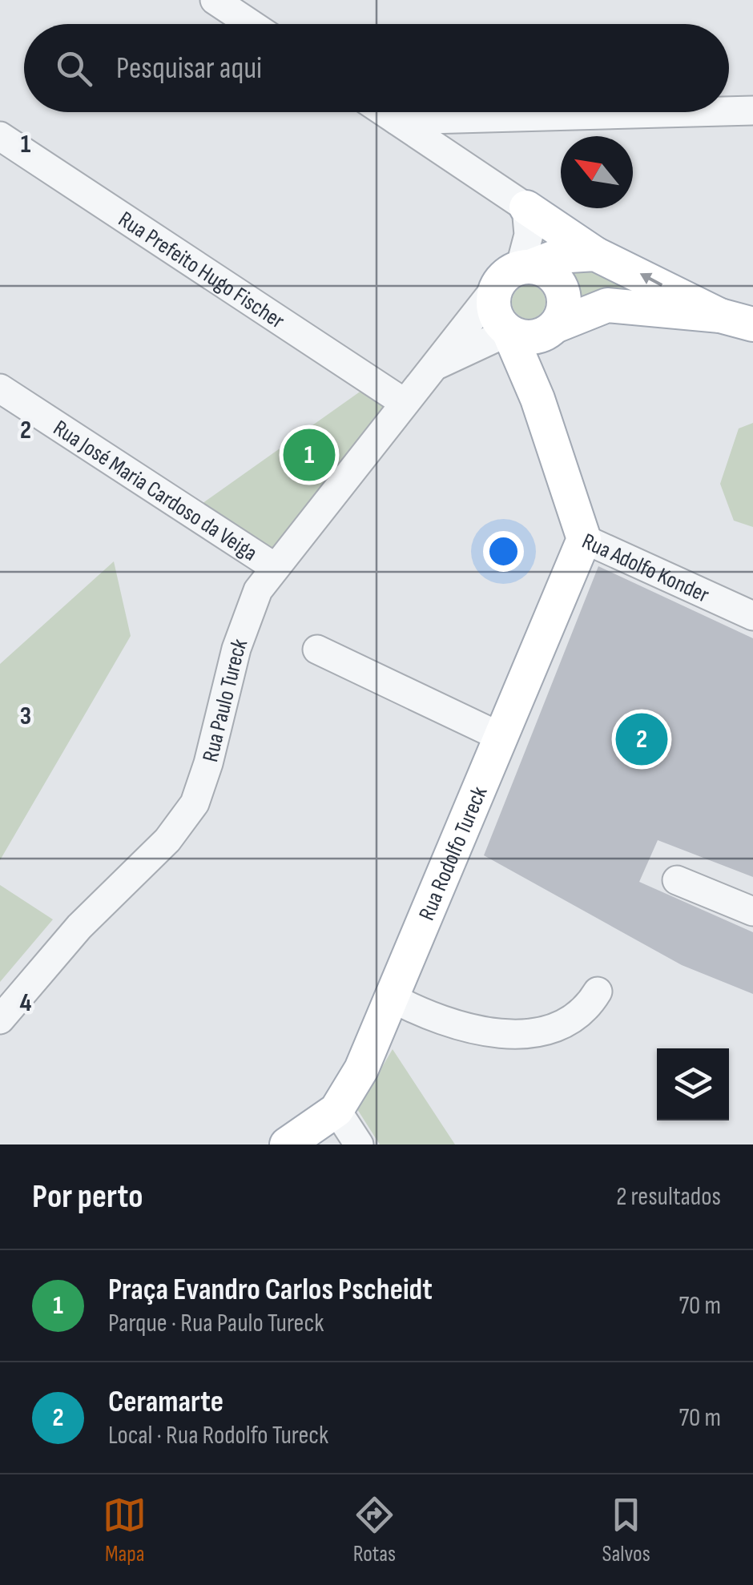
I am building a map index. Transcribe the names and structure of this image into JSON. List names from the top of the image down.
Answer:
{
  "streets": {
    "main road": ["Rua Adolfo Konder", "Rua Rodolfo Tureck"],
    "street": ["Rua Prefeito Hugo Fischer", "Rua José Maria Cardoso da Veiga", "Rua Paulo Tureck"]
  },
  "crossings": [
    ["Rua Prefeito Hugo Fischer", "Rua Paulo Tureck"],
    ["Rua José Maria Cardoso da Veiga", "Rua Paulo Tureck"],
    ["Rua Adolfo Konder", "Rua Paulo Tureck"],
    ["Rua Adolfo Konder", "Rua Rodolfo Tureck"]
  ],
  "north": "top left",
  "page": {
    "search": "Pesquisar aqui",
    "pins": ["1", "2"],
    "heading": ["Por perto", "2 resultados"],
    "list": [
      {
        "mark": "1",
        "name": "Praça Evandro Carlos Pscheidt",
        "note": "Parque · Rua Paulo Tureck",
        "value": "70 m"
      },
      {
        "mark": "2",
        "name": "Ceramarte",
        "note": "Local · Rua Rodolfo Tureck",
        "value": "70 m"
      }
    ],
    "nav": ["Mapa", "Rotas", "Salvos"]
  },
  "grid": {
    "rows": [
      "1",
      "2",
      "3",
      "4"
    ]
  }
}
